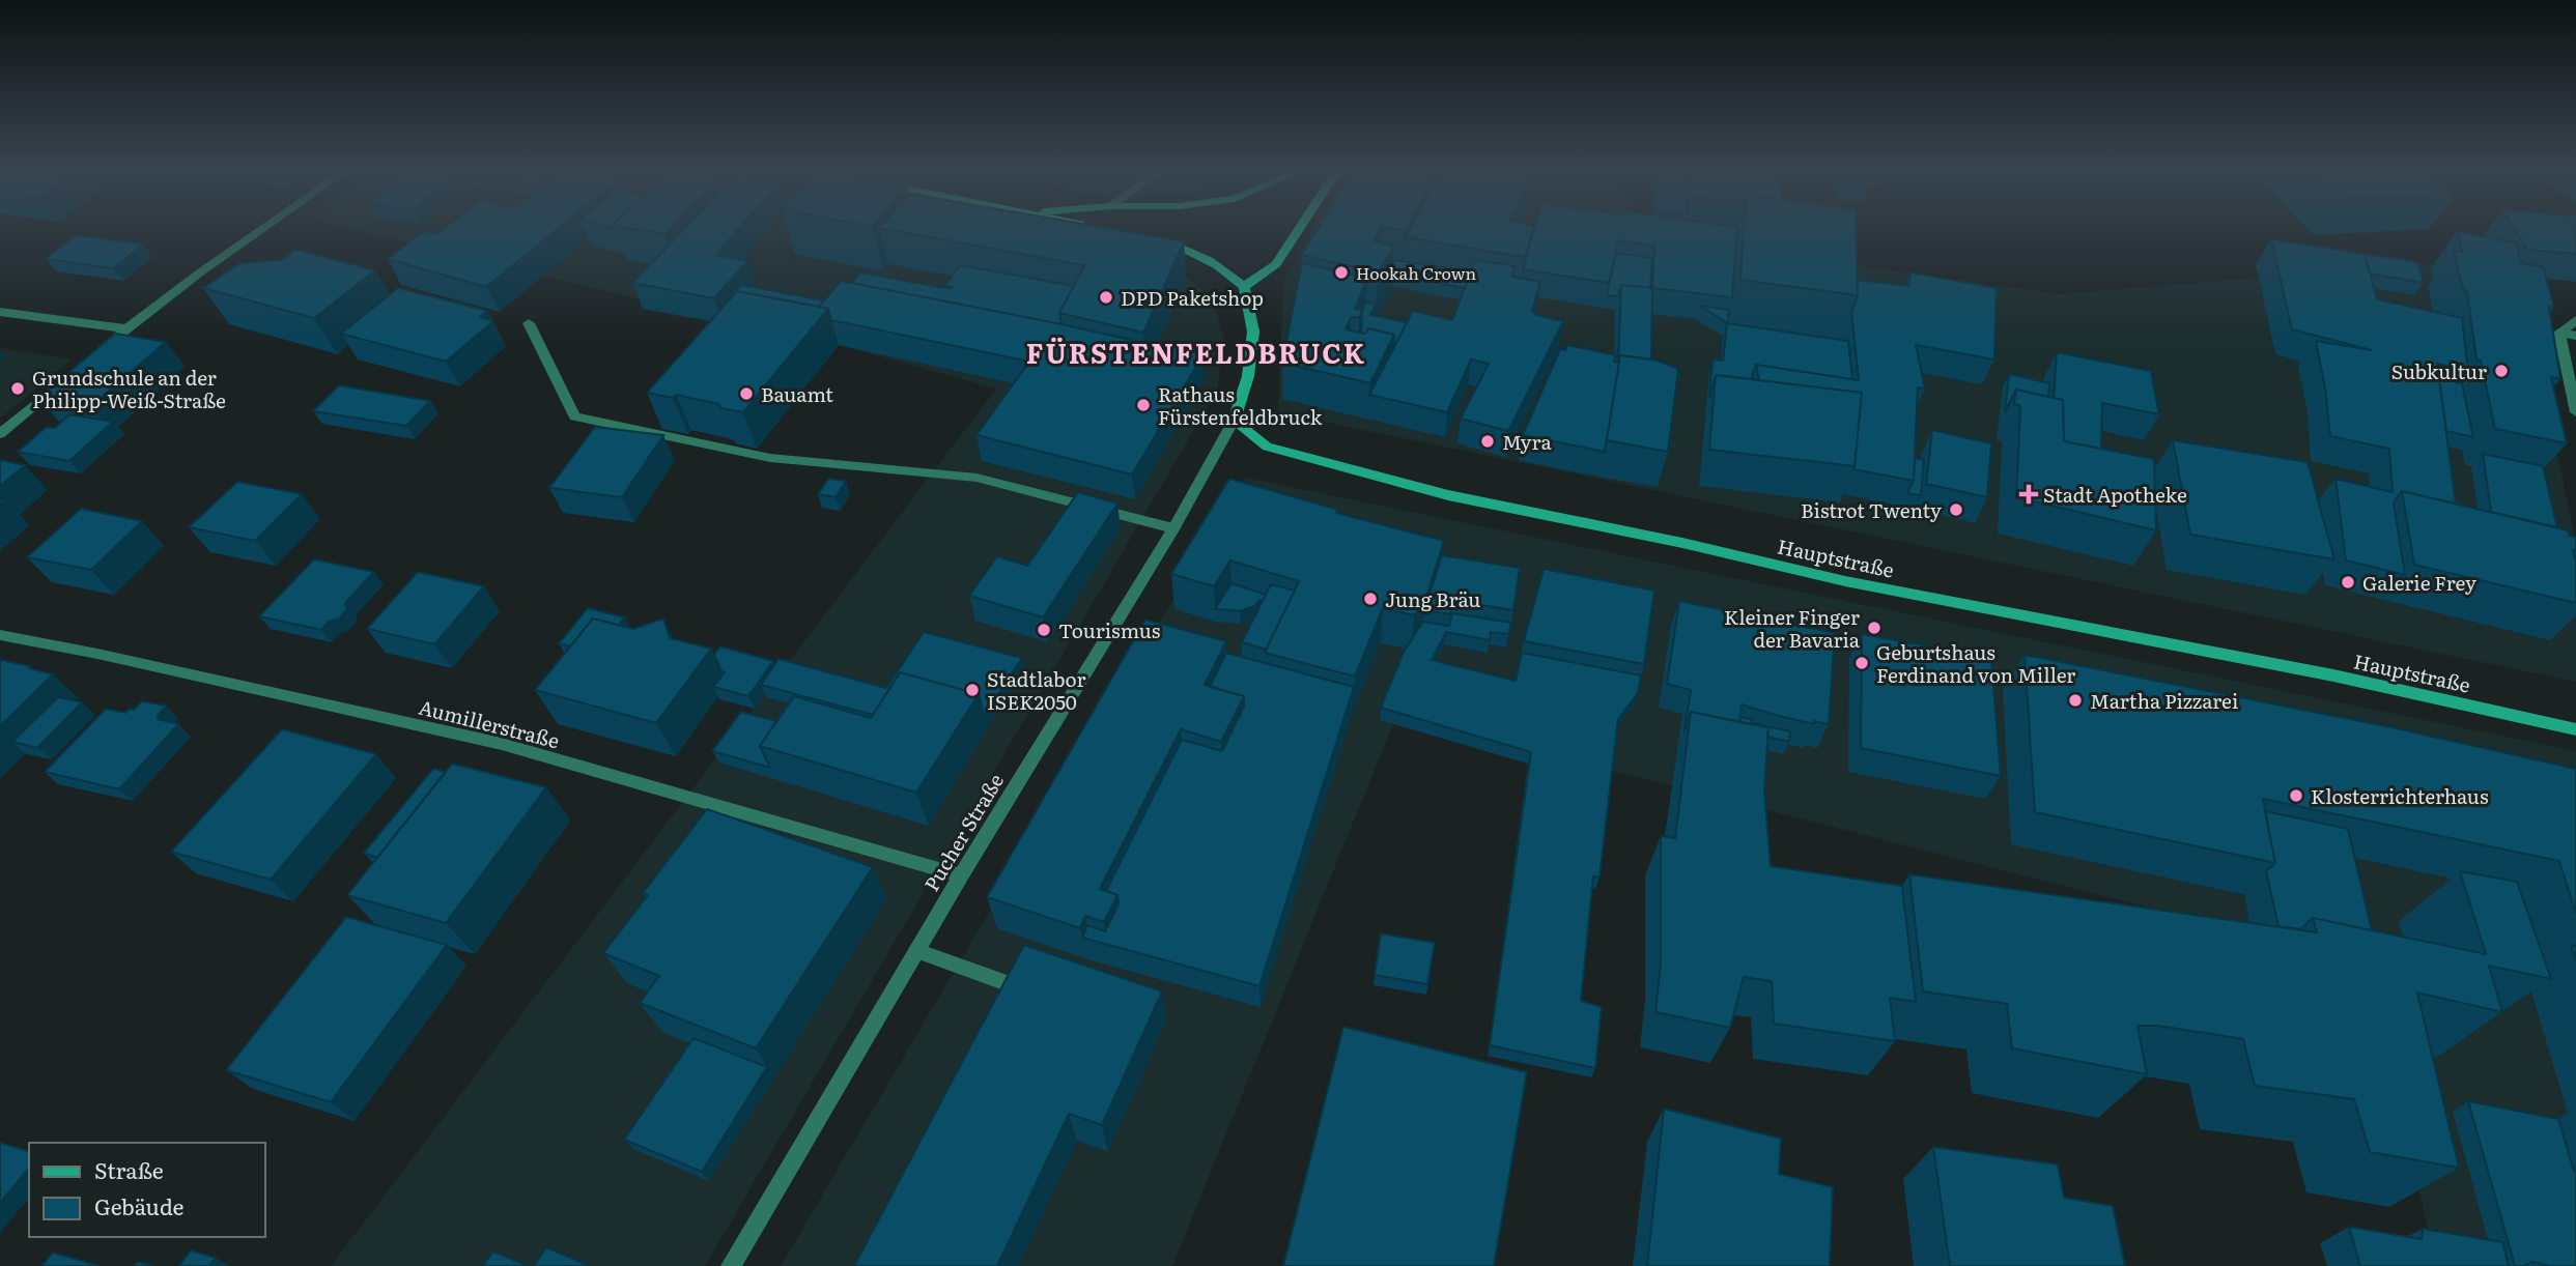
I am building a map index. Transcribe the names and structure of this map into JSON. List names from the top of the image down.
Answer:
{
  "streets": {
    "street": ["Hauptstraße", "Aumillerstraße", "Pucher Straße"]
  },
  "crossings": [
    ["Hauptstraße", "Pucher Straße"],
    ["Aumillerstraße", "Pucher Straße"]
  ],
  "districts": ["FÜRSTENFELDBRUCK"],
  "places": {
    "other": [
      "Hookah Crown",
      "DPD Paketshop",
      "Subkultur",
      "Grundschule an der Philipp-Weiß-Straße",
      "Bauamt",
      "Rathaus Fürstenfeldbruck",
      "Myra",
      "Bistrot Twenty",
      "Galerie Frey",
      "Jung Bräu",
      "Kleiner Finger der Bavaria",
      "Tourismus",
      "Geburtshaus Ferdinand von Miller",
      "Stadtlabor ISEK2050",
      "Martha Pizzarei",
      "Klosterrichterhaus"
    ],
    "health": ["Stadt Apotheke"]
  },
  "legend": ["Straße", "Gebäude"]
}
